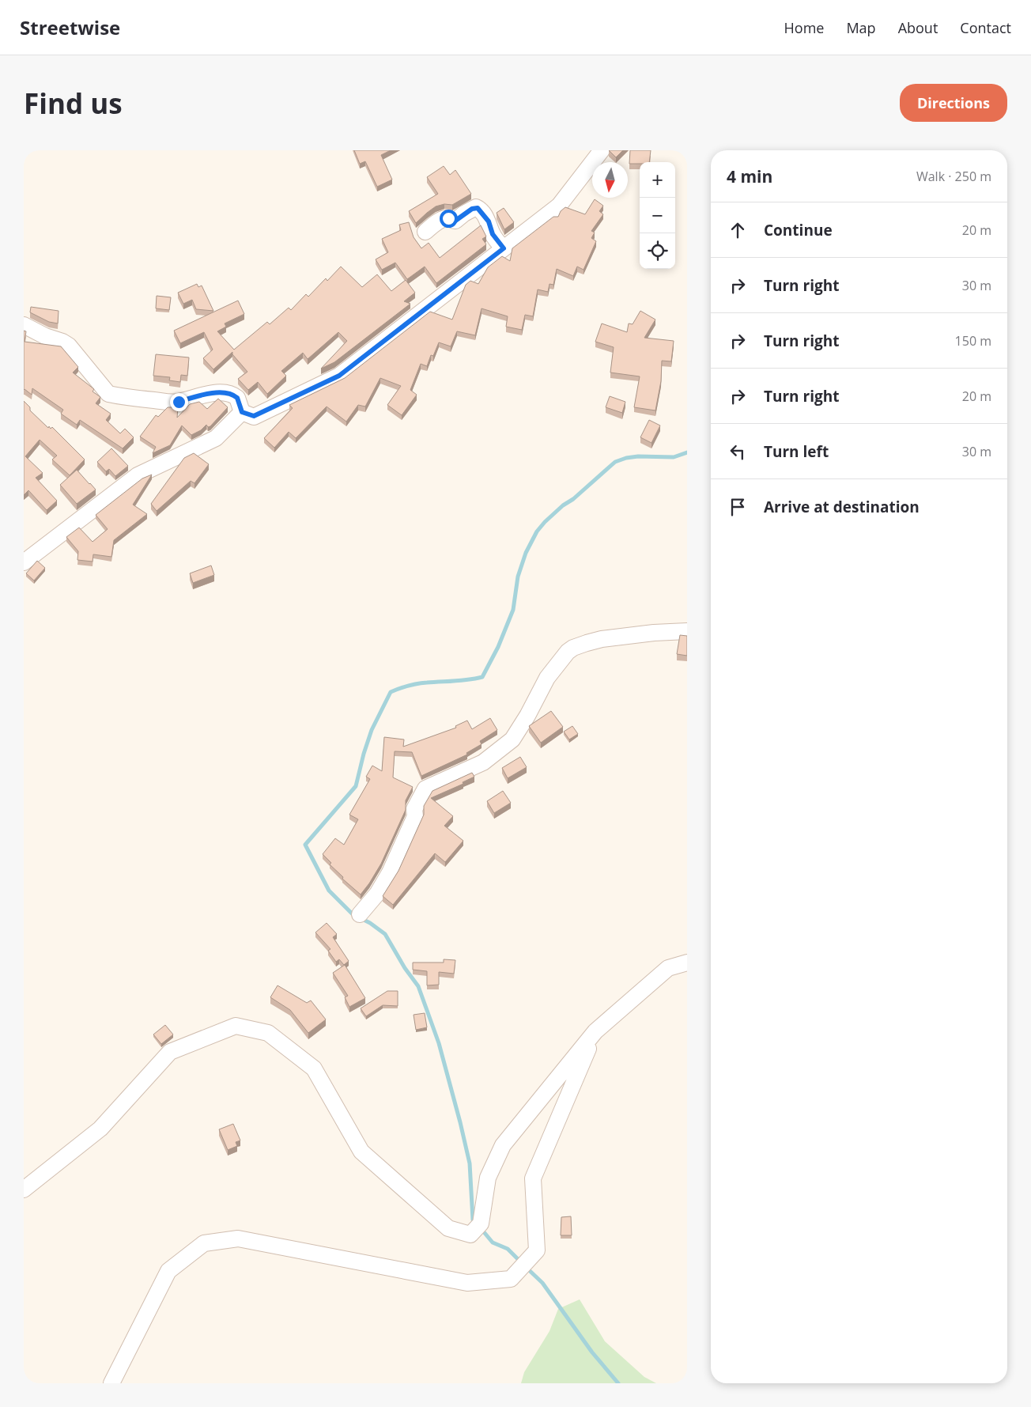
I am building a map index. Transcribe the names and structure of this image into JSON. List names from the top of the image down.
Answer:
{
  "north": "bottom",
  "page": {
    "header": "Streetwise",
    "nav": [
      "Home",
      "Map",
      "About",
      "Contact"
    ],
    "buttons": "Directions",
    "title": "Find us",
    "heading": ["4 min", "Walk · 250 m"],
    "map_buttons": ["+", "−"],
    "list": [
      ["Continue", "20 m"],
      ["Turn right", "30 m"],
      ["Turn right", "150 m"],
      ["Turn right", "20 m"],
      ["Turn left", "30 m"],
      "Arrive at destination"
    ]
  }
}
